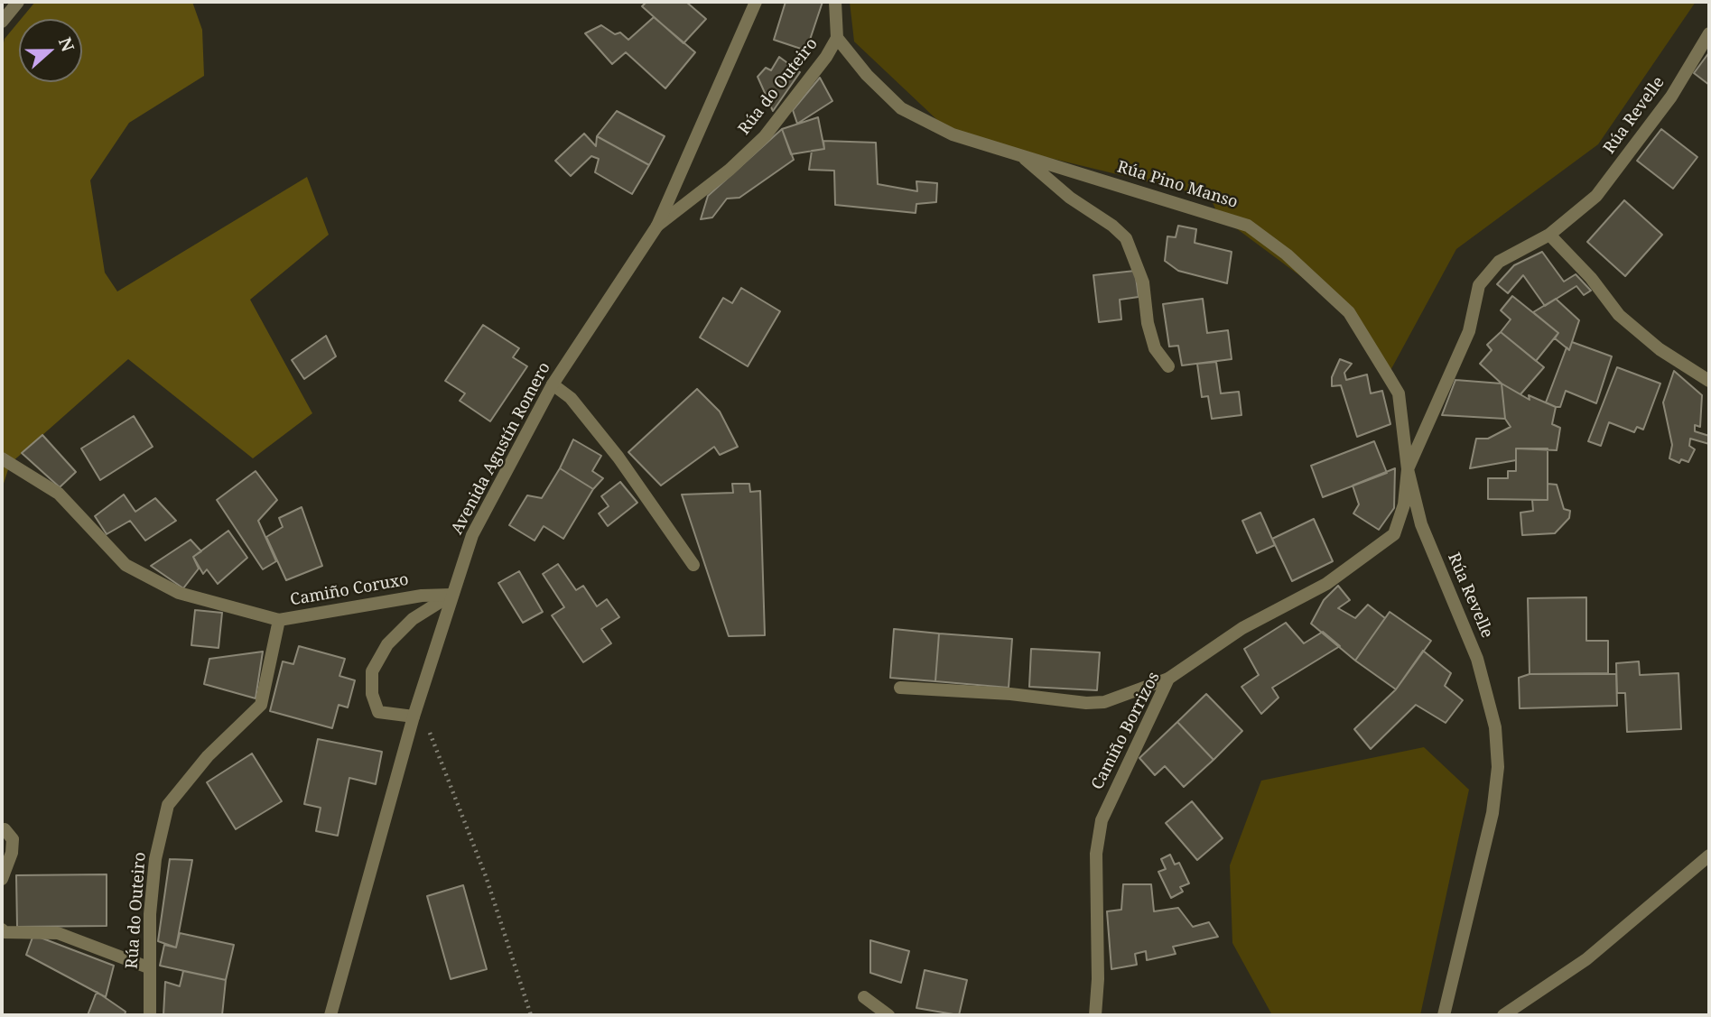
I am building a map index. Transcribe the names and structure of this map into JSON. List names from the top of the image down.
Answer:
{
  "streets": {
    "street": [
      "Rúa do Outeiro",
      "Rúa Revelle",
      "Rúa Pino Manso",
      "Avenida Agustín Romero",
      "Camiño Coruxo",
      "Camiño Borrizos"
    ]
  },
  "crossings": [
    ["Rúa do Outeiro", "Rúa Pino Manso"],
    ["Rúa do Outeiro", "Avenida Agustín Romero"],
    ["Rúa do Outeiro", "Camiño Coruxo"],
    ["Rúa Revelle", "Rúa Pino Manso"],
    ["Rúa Revelle", "Camiño Borrizos"],
    ["Rúa Pino Manso", "Camiño Borrizos"],
    ["Avenida Agustín Romero", "Camiño Coruxo"]
  ],
  "north": "right"
}
